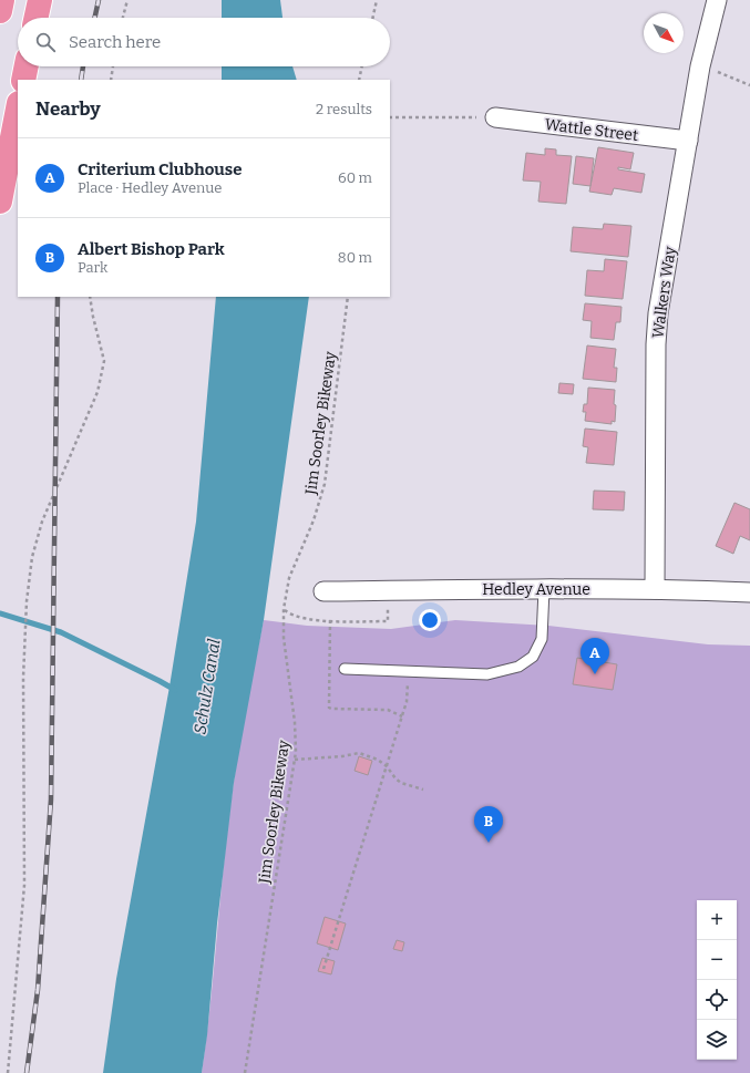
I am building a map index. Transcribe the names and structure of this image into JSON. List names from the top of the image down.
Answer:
{
  "streets": {
    "street": ["Wattle Street", "Walkers Way", "Hedley Avenue"],
    "path": ["Jim Soorley Bikeway"]
  },
  "crossings": [
    ["Wattle Street", "Walkers Way"],
    ["Walkers Way", "Hedley Avenue"]
  ],
  "water": ["Schulz Canal"],
  "north": "bottom right",
  "page": {
    "search": "Search here",
    "heading": ["Nearby", "2 results"],
    "list": [
      {
        "mark": "A",
        "name": "Criterium Clubhouse",
        "note": "Place · Hedley Avenue",
        "value": "60 m"
      },
      {
        "mark": "B",
        "name": "Albert Bishop Park",
        "note": "Park",
        "value": "80 m"
      }
    ],
    "pins": ["A", "B"],
    "map_buttons": ["+", "−"]
  }
}
